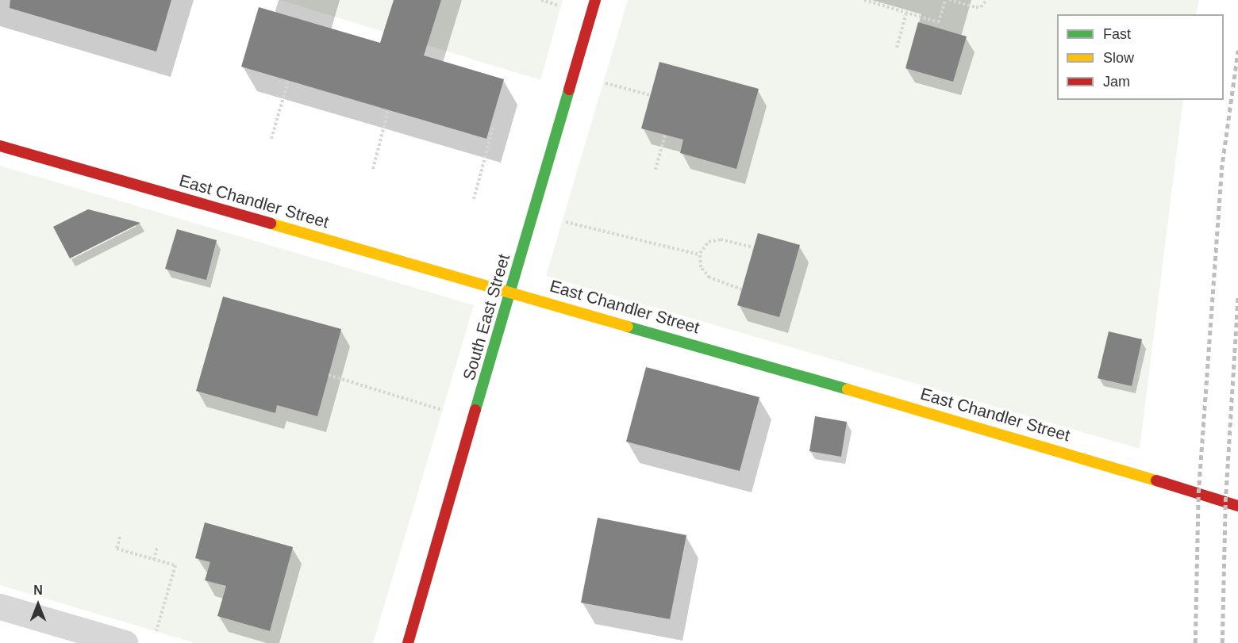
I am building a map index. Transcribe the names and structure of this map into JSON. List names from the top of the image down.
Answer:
{
  "streets": {
    "street": ["East Chandler Street", "South East Street"]
  },
  "crossings": [
    ["East Chandler Street", "South East Street"]
  ],
  "legend": ["Fast", "Slow", "Jam"],
  "north": "top"
}
